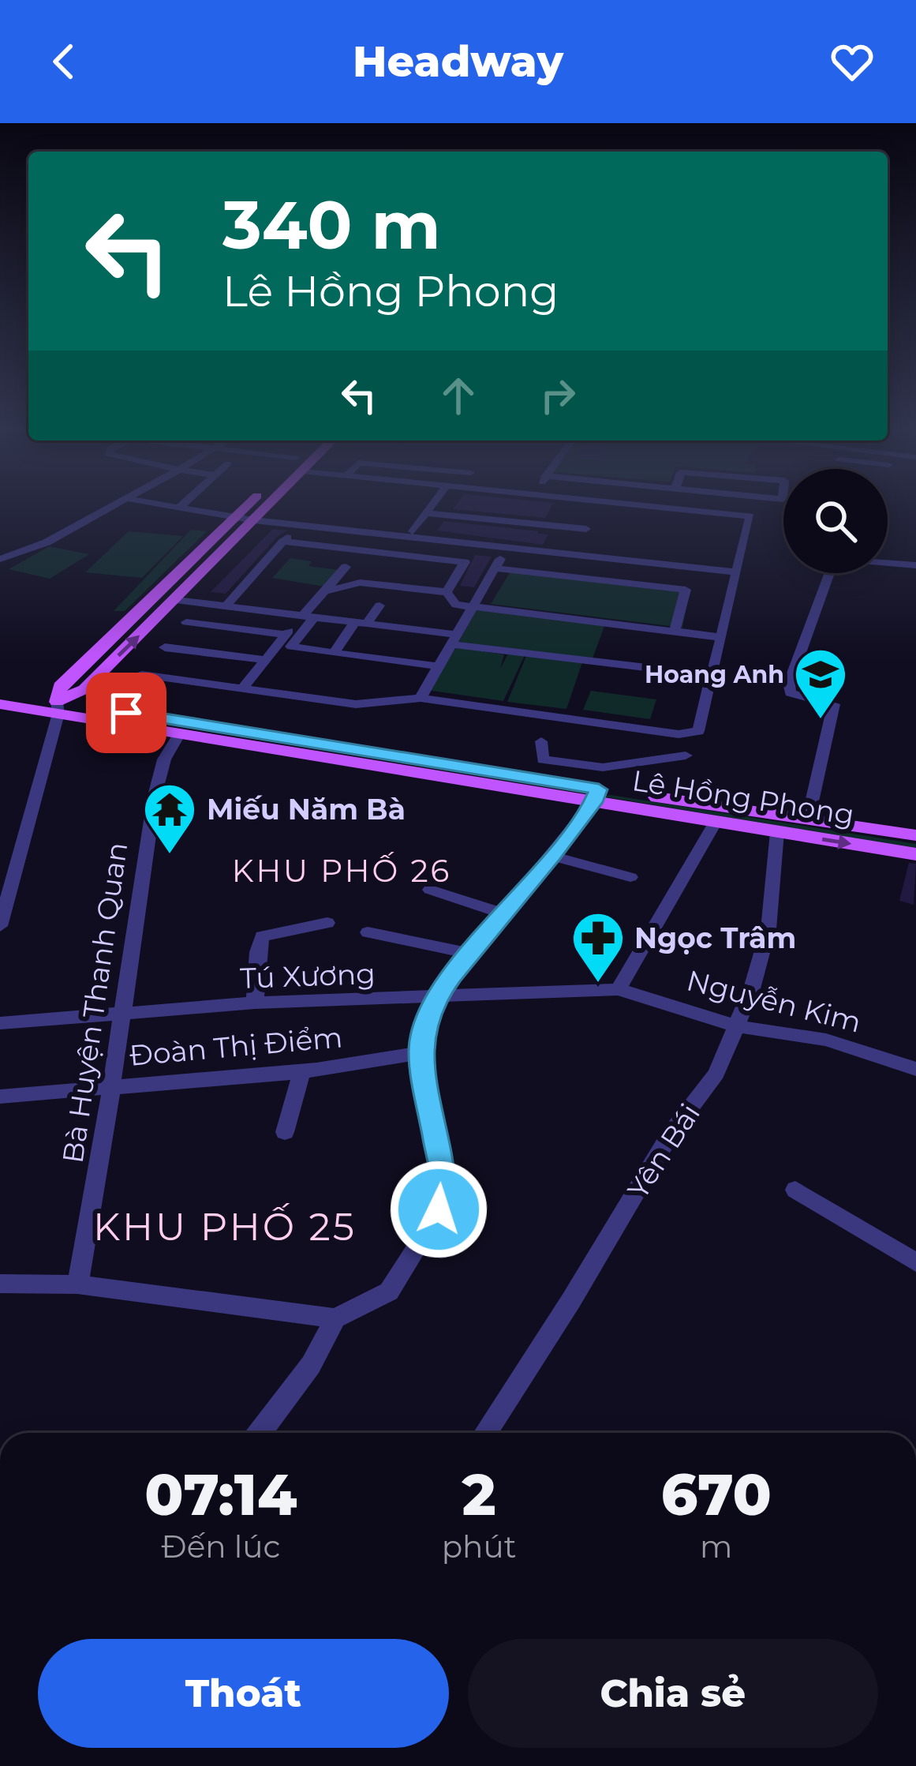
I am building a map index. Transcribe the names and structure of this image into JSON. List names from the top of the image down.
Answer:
{
  "streets": {
    "main road": ["Lê Hồng Phong"],
    "street": [
      "Tú Xương",
      "Nguyễn Kim",
      "Bà Huyện Thanh Quan",
      "Đoàn Thị Điểm",
      "Yên Bái"
    ]
  },
  "crossings": [
    ["Lê Hồng Phong", "Bà Huyện Thanh Quan"],
    ["Lê Hồng Phong", "Yên Bái"],
    ["Tú Xương", "Nguyễn Kim"],
    ["Tú Xương", "Bà Huyện Thanh Quan"],
    ["Nguyễn Kim", "Yên Bái"],
    ["Bà Huyện Thanh Quan", "Đoàn Thị Điểm"]
  ],
  "districts": ["KHU PHỐ 26", "KHU PHỐ 25"],
  "places": {
    "school or university": ["Hoang Anh"],
    "temple": ["Miếu Năm Bà"],
    "pharmacy": ["Ngọc Trâm"]
  },
  "page": {
    "header": "Headway",
    "turn": ["340 m", "Lê Hồng Phong"],
    "eta": [
      "07:14",
      "Đến lúc",
      "2",
      "phút",
      "670",
      "m"
    ],
    "buttons": ["Thoát", "Chia sẻ"]
  }
}
